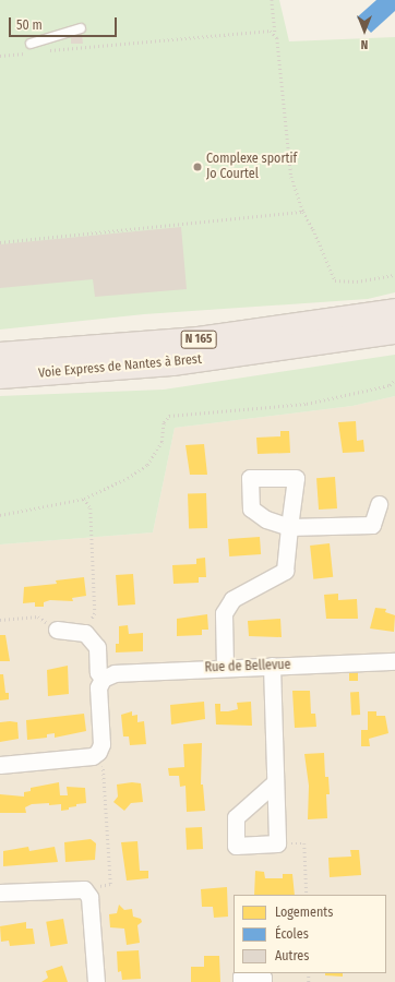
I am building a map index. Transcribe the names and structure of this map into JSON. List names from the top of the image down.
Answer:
{
  "streets": {
    "highway": ["N 165", "Voie Express de Nantes à Brest"],
    "street": ["Rue de Bellevue"]
  },
  "places": ["Complexe sportif Jo Courtel"],
  "legend": ["Logements", "Écoles", "Autres"],
  "scale_bar": "50 m",
  "north": "bottom"
}
